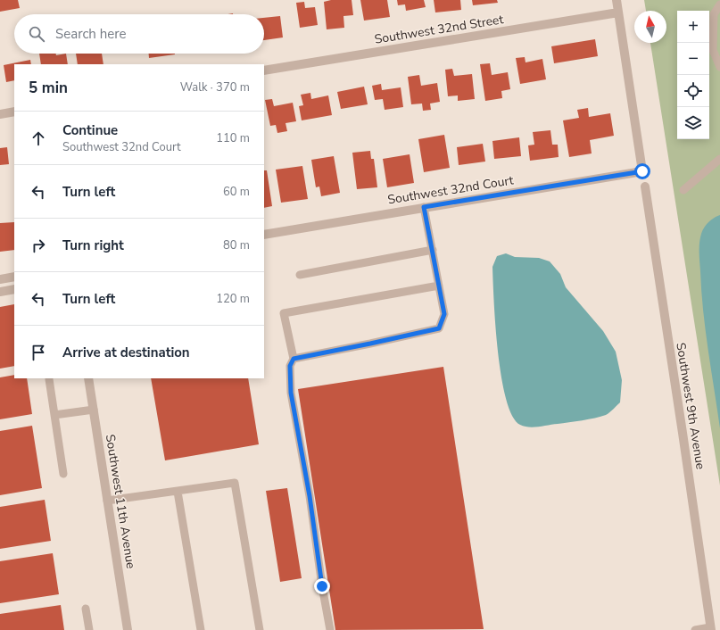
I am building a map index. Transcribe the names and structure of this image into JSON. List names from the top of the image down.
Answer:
{
  "streets": {
    "street": [
      "Southwest 32nd Street",
      "Southwest 32nd Court",
      "Southwest 9th Avenue",
      "Southwest 11th Avenue"
    ]
  },
  "crossings": [
    ["Southwest 32nd Street", "Southwest 32nd Court"]
  ],
  "north": "top",
  "page": {
    "map_buttons": ["+", "−"],
    "search": "Search here",
    "heading": ["5 min", "Walk · 370 m"],
    "list": [
      ["Continue", "Southwest 32nd Court", "110 m"],
      ["Turn left", "60 m"],
      ["Turn right", "80 m"],
      ["Turn left", "120 m"],
      "Arrive at destination"
    ]
  }
}
